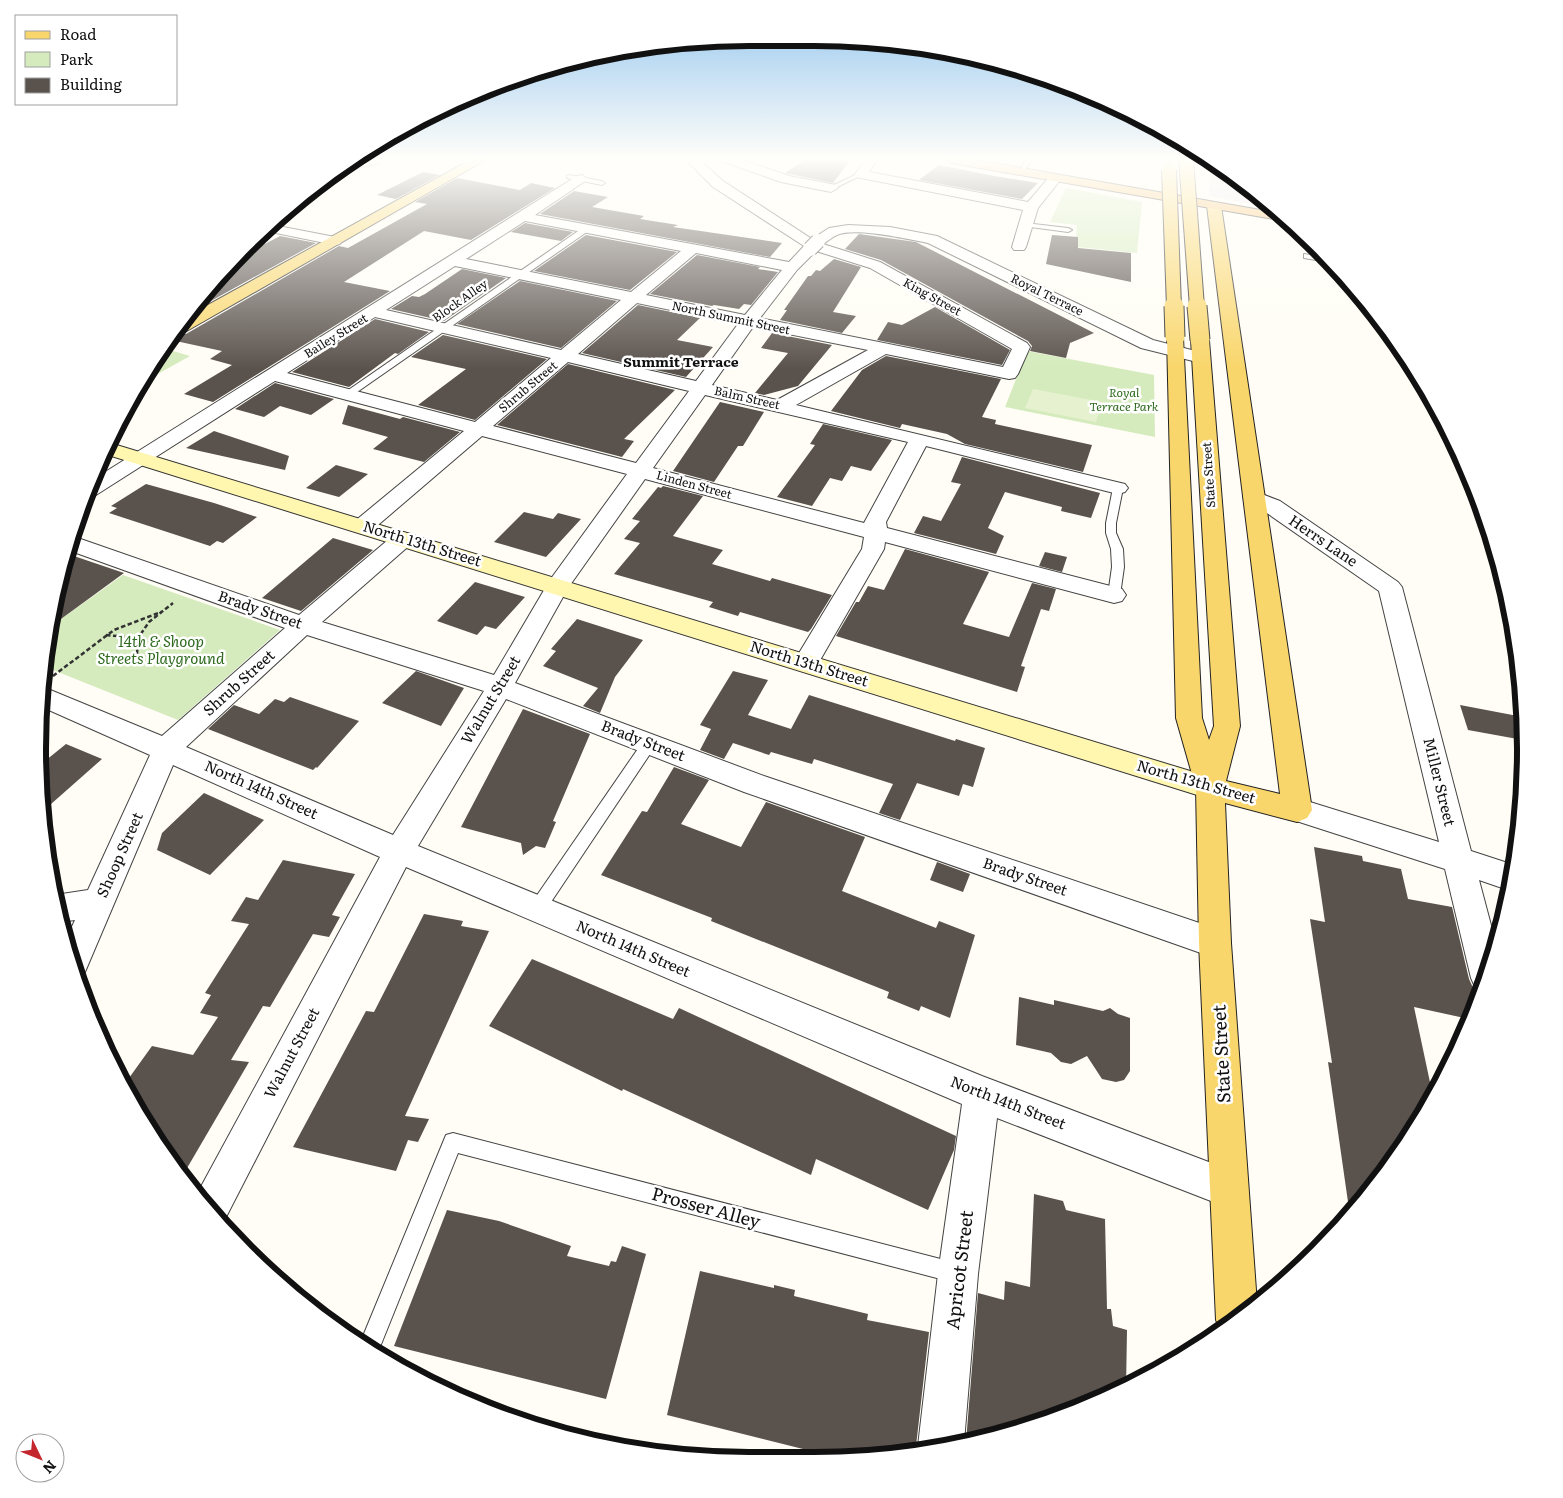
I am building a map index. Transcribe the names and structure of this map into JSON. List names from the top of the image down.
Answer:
{
  "streets": {
    "main road": ["State Street", "North 13th Street"],
    "street": [
      "Royal Terrace",
      "King Street",
      "North Summit Street",
      "Bailey Street",
      "Shrub Street",
      "Balm Street",
      "Linden Street",
      "Herrs Lane",
      "Brady Street",
      "Walnut Street",
      "Miller Street",
      "North 14th Street",
      "Shoop Street",
      "Apricot Street"
    ],
    "lane": ["Block Alley", "Prosser Alley"]
  },
  "crossings": [
    ["Royal Terrace", "State Street"],
    ["Royal Terrace", "Walnut Street"],
    ["King Street", "North Summit Street"],
    ["King Street", "Walnut Street"],
    ["Block Alley", "North Summit Street"],
    ["Block Alley", "Balm Street"],
    ["Block Alley", "Linden Street"],
    ["North Summit Street", "Bailey Street"],
    ["North Summit Street", "Shrub Street"],
    ["North Summit Street", "Walnut Street"],
    ["Bailey Street", "Balm Street"],
    ["Bailey Street", "Linden Street"],
    ["Bailey Street", "North 13th Street"],
    ["Shrub Street", "Balm Street"],
    ["Shrub Street", "Linden Street"],
    ["Shrub Street", "North 13th Street"],
    ["Shrub Street", "Brady Street"],
    ["Shrub Street", "North 14th Street"],
    ["Shrub Street", "Shoop Street"],
    ["Balm Street", "Walnut Street"],
    ["State Street", "North 13th Street"],
    ["State Street", "Brady Street"],
    ["State Street", "North 14th Street"],
    ["Linden Street", "Walnut Street"],
    ["Herrs Lane", "Miller Street"],
    ["North 13th Street", "Walnut Street"],
    ["North 13th Street", "Miller Street"],
    ["Brady Street", "Walnut Street"],
    ["Walnut Street", "North 14th Street"],
    ["North 14th Street", "Shoop Street"],
    ["North 14th Street", "Apricot Street"],
    ["Prosser Alley", "Apricot Street"]
  ],
  "districts": ["Summit Terrace"],
  "parks": ["Royal Terrace Park", "14th & Shoop Streets Playground"],
  "legend": ["Road", "Park", "Building"],
  "north": "bottom right"
}
